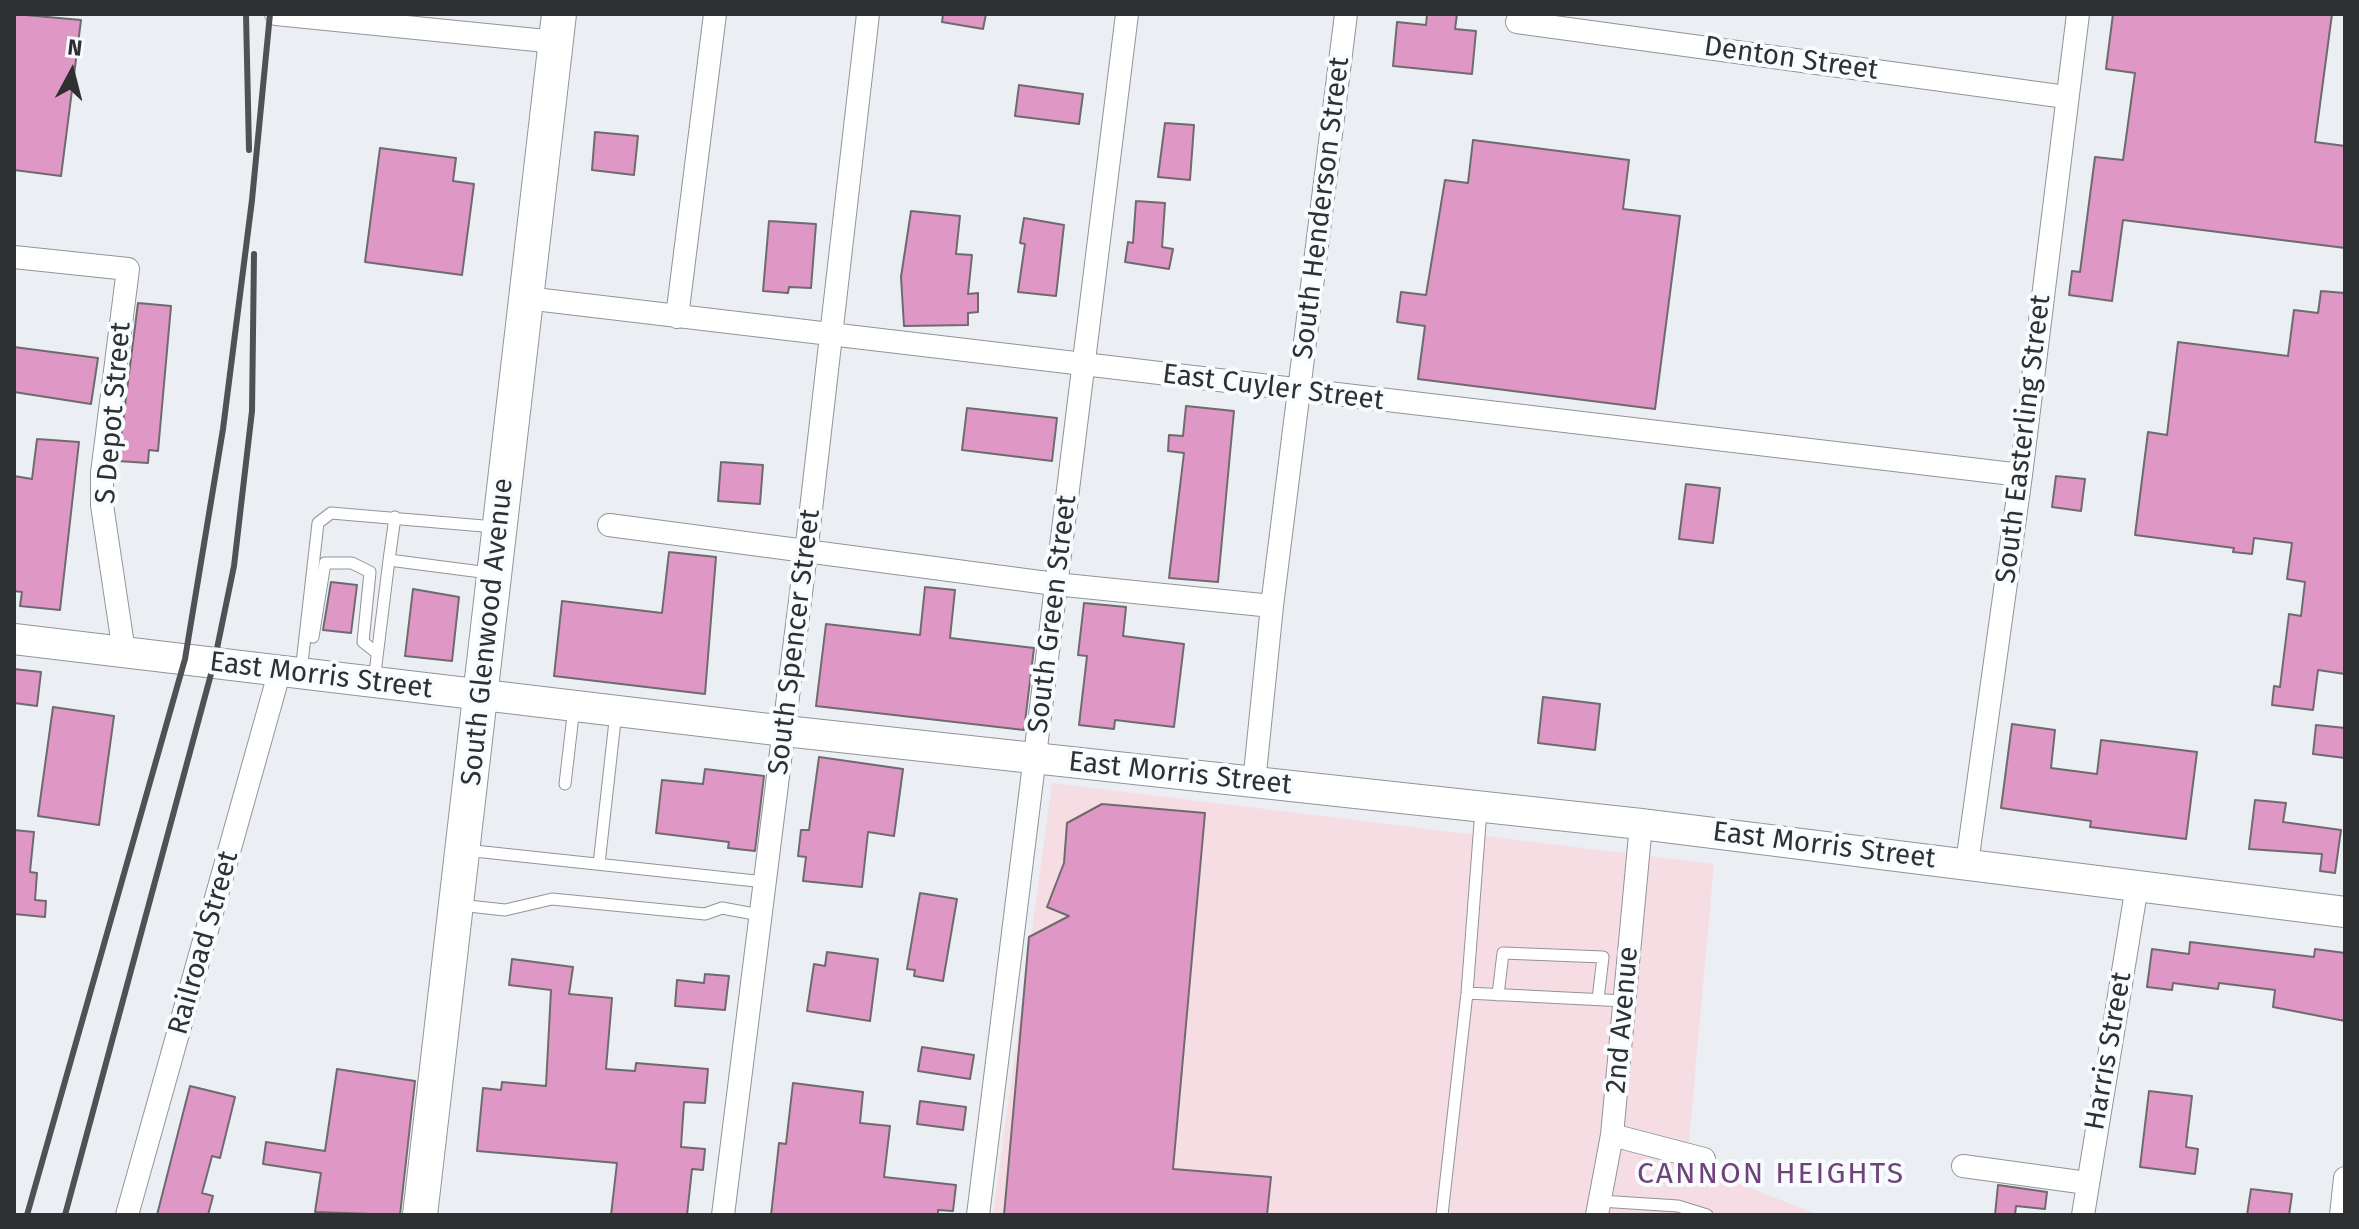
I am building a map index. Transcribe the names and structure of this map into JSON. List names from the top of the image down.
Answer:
{
  "streets": {
    "main road": ["South Glenwood Avenue", "East Morris Street"],
    "street": [
      "Denton Street",
      "South Henderson Street",
      "East Cuyler Street",
      "S Depot Street",
      "South Easterling Street",
      "South Green Street",
      "South Spencer Street",
      "Railroad Street",
      "2nd Avenue",
      "Harris Street"
    ]
  },
  "crossings": [
    ["Denton Street", "South Easterling Street"],
    ["South Henderson Street", "East Cuyler Street"],
    ["South Henderson Street", "East Morris Street"],
    ["East Cuyler Street", "South Easterling Street"],
    ["East Cuyler Street", "South Green Street"],
    ["East Cuyler Street", "South Glenwood Avenue"],
    ["East Cuyler Street", "South Spencer Street"],
    ["S Depot Street", "East Morris Street"],
    ["South Easterling Street", "East Morris Street"],
    ["South Green Street", "East Morris Street"],
    ["South Glenwood Avenue", "East Morris Street"],
    ["South Spencer Street", "East Morris Street"],
    ["East Morris Street", "Railroad Street"],
    ["East Morris Street", "2nd Avenue"],
    ["East Morris Street", "Harris Street"]
  ],
  "districts": ["CANNON HEIGHTS"],
  "north": "top"
}
